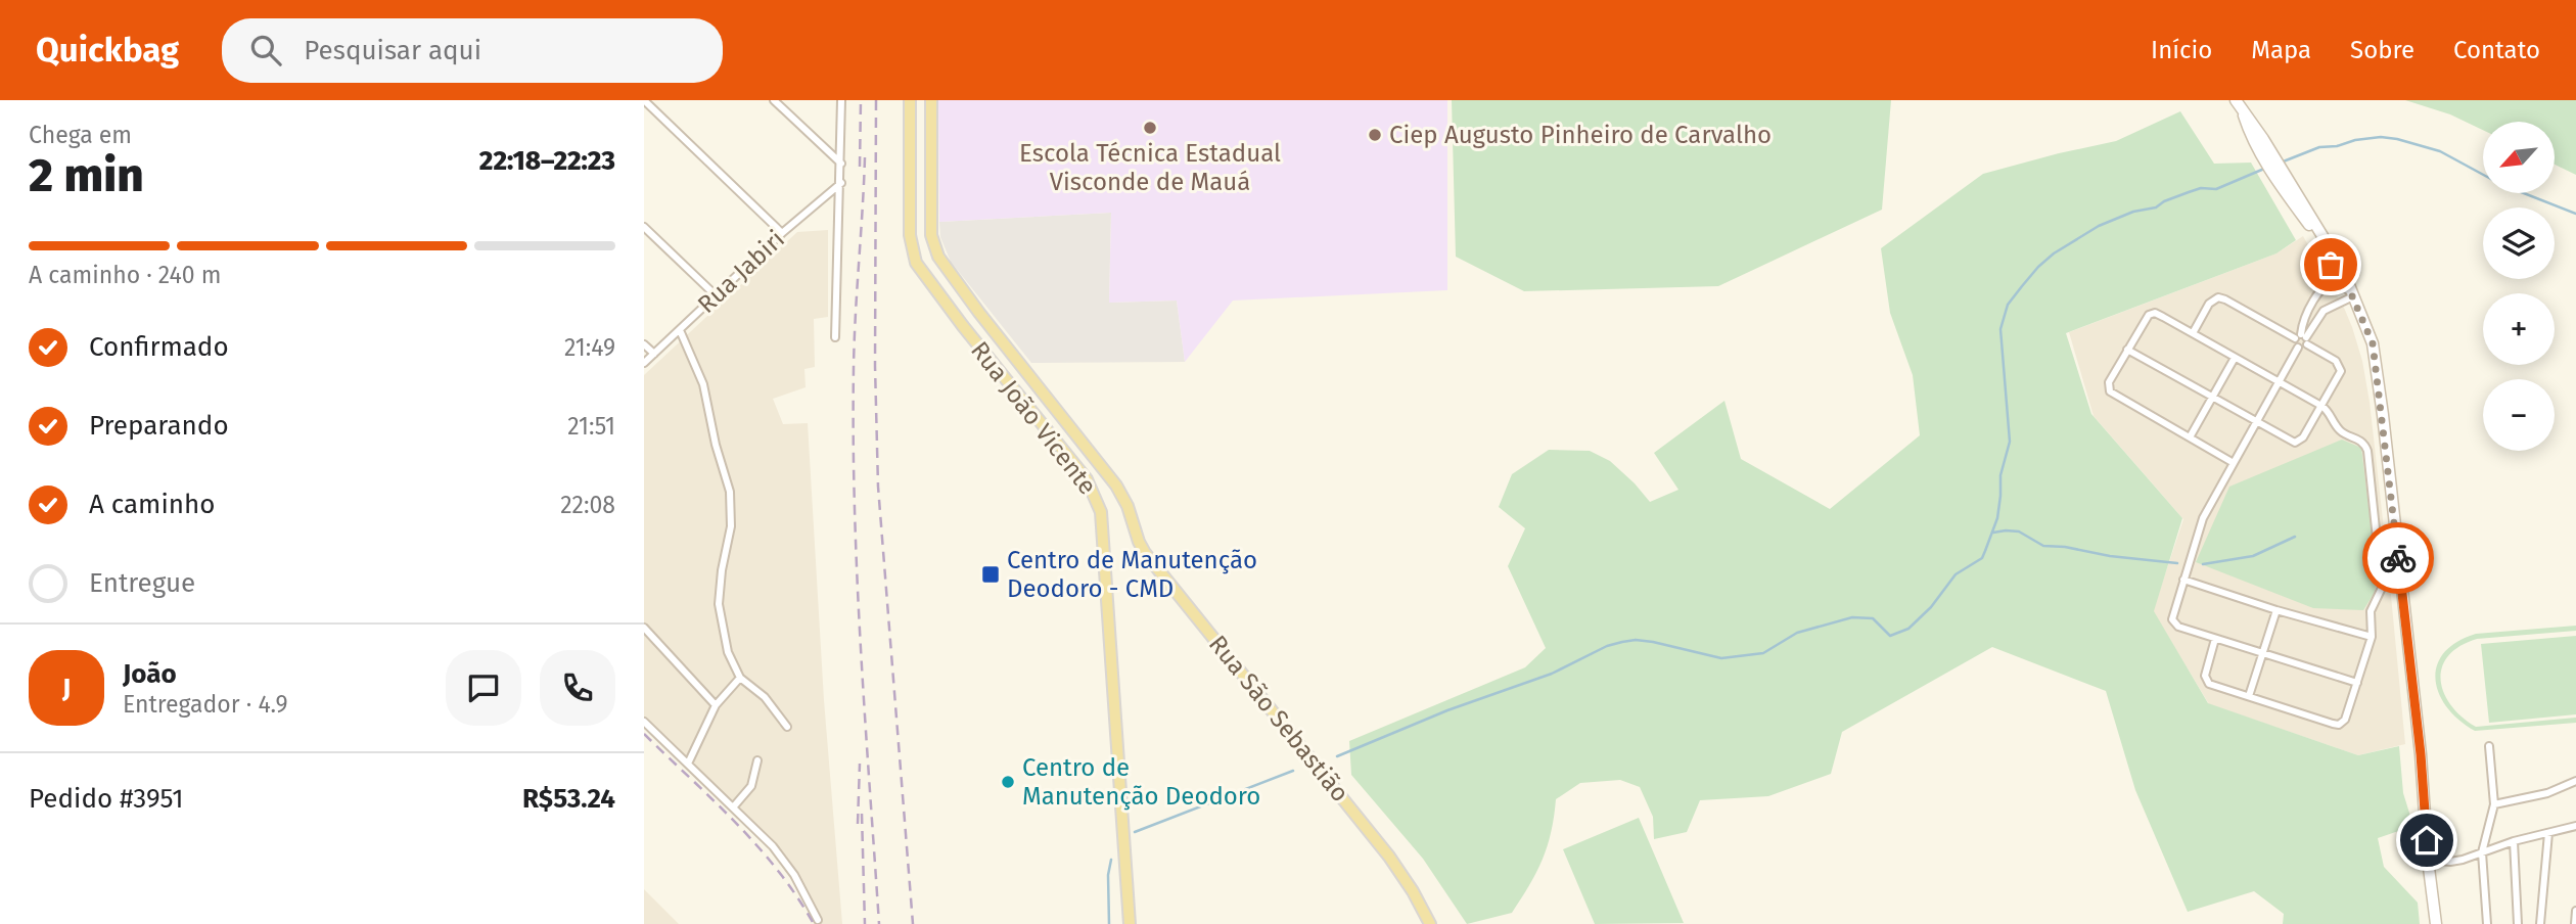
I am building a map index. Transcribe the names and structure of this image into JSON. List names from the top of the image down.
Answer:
{
  "streets": {
    "main road": ["Rua João Vicente", "Rua São Sebastião"],
    "street": ["Rua Jabiri"]
  },
  "crossings": [
    ["Rua João Vicente", "Rua São Sebastião"]
  ],
  "places": {
    "other": ["Escola Técnica Estadual Visconde de Mauá", "Ciep Augusto Pinheiro de Carvalho", "Centro de Manutenção Deodoro"],
    "transit": ["Centro de Manutenção Deodoro - CMD"]
  },
  "north": "bottom left",
  "page": {
    "header": "Quickbag",
    "search": "Pesquisar aqui",
    "nav": [
      "Início",
      "Mapa",
      "Sobre",
      "Contato"
    ],
    "heading": ["2 min", "Chega em", "22:18–22:23"],
    "panel": [
      "João",
      "Entregador · 4.9",
      "Pedido #3951",
      "R$53.24"
    ],
    "map_buttons": ["+", "−"],
    "bar": "A caminho · 240 m",
    "list": [
      ["Confirmado", "21:49"],
      ["Preparando", "21:51"],
      ["A caminho", "22:08"],
      "Entregue"
    ],
    "round": "J"
  }
}
